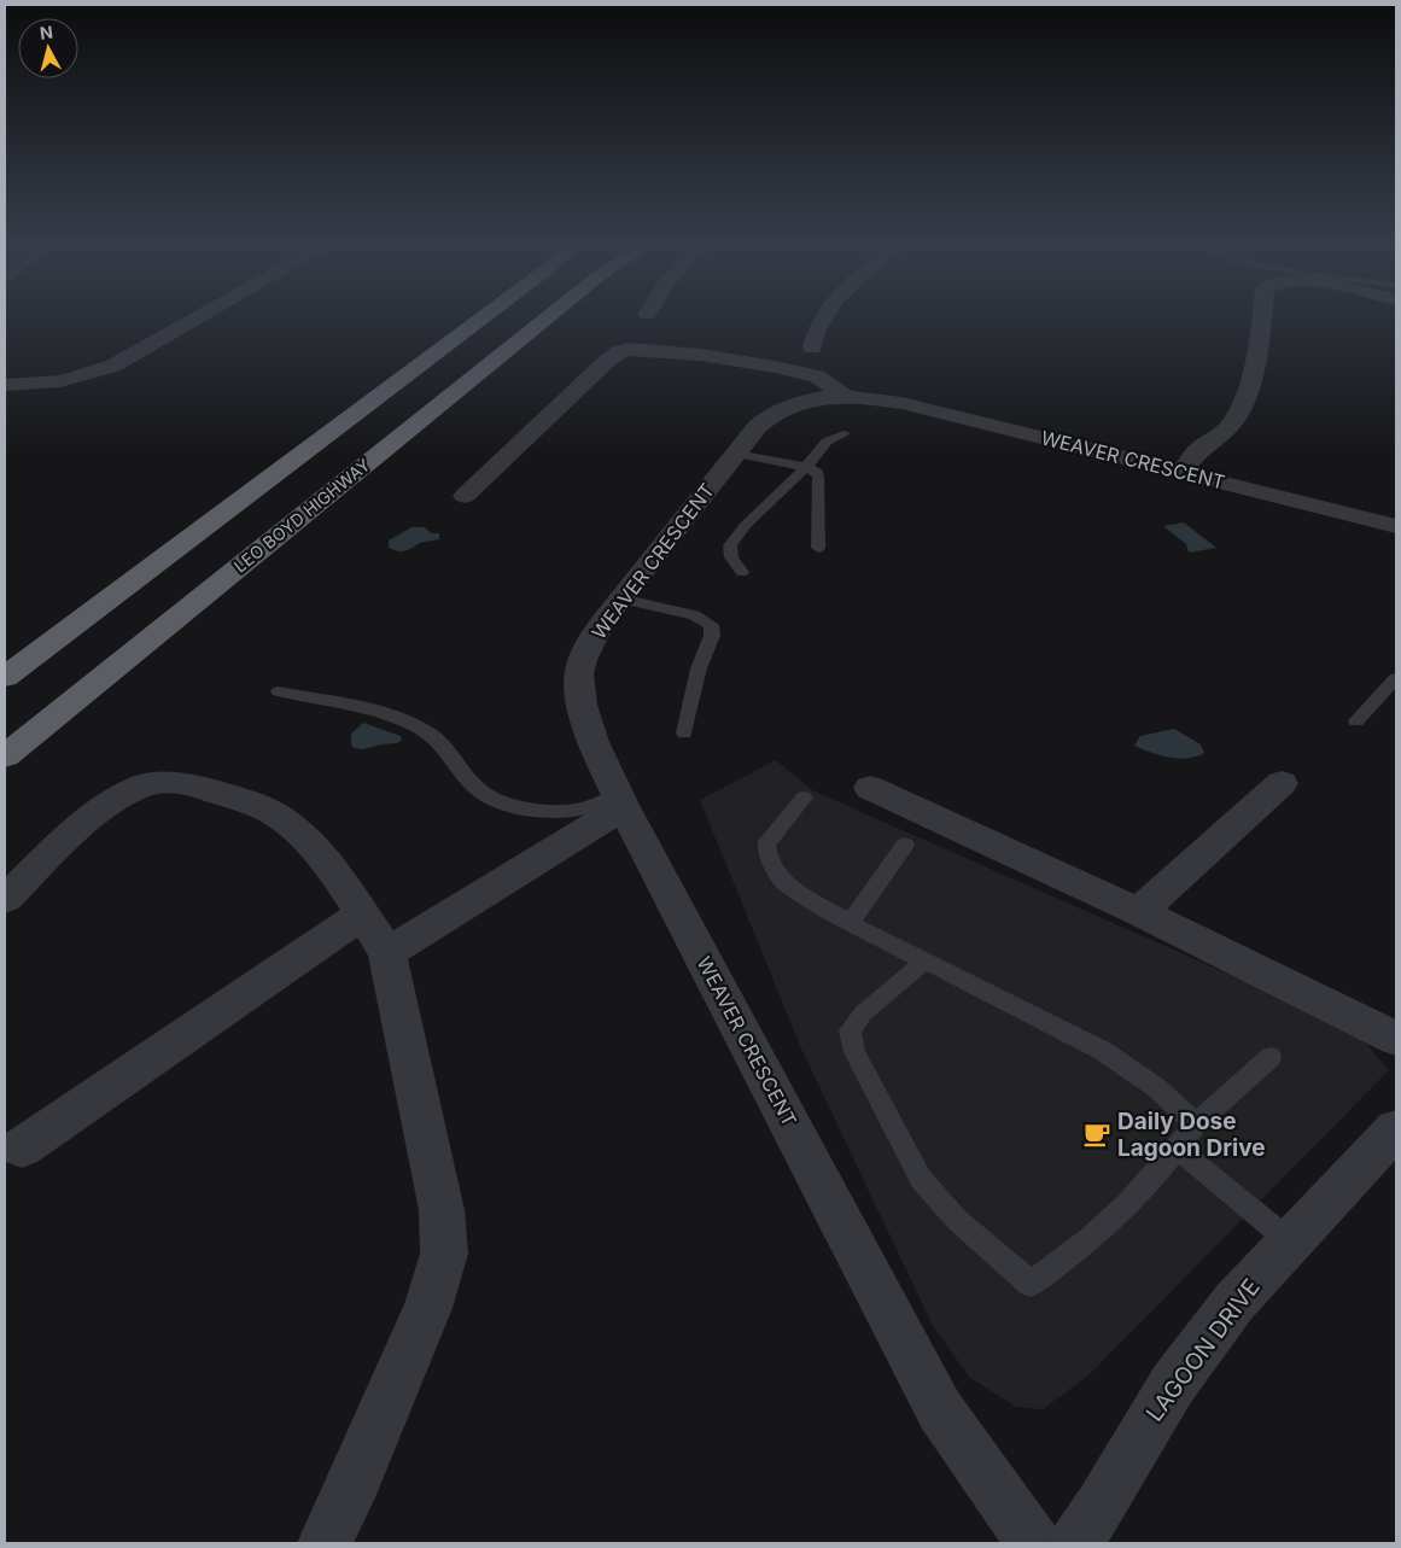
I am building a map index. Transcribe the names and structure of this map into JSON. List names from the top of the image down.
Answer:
{
  "streets": {
    "highway": ["LEO BOYD HIGHWAY"],
    "street": ["WEAVER CRESCENT", "LAGOON DRIVE"]
  },
  "places": {
    "cafe": ["Daily Dose Lagoon Drive"]
  },
  "north": "top"
}
